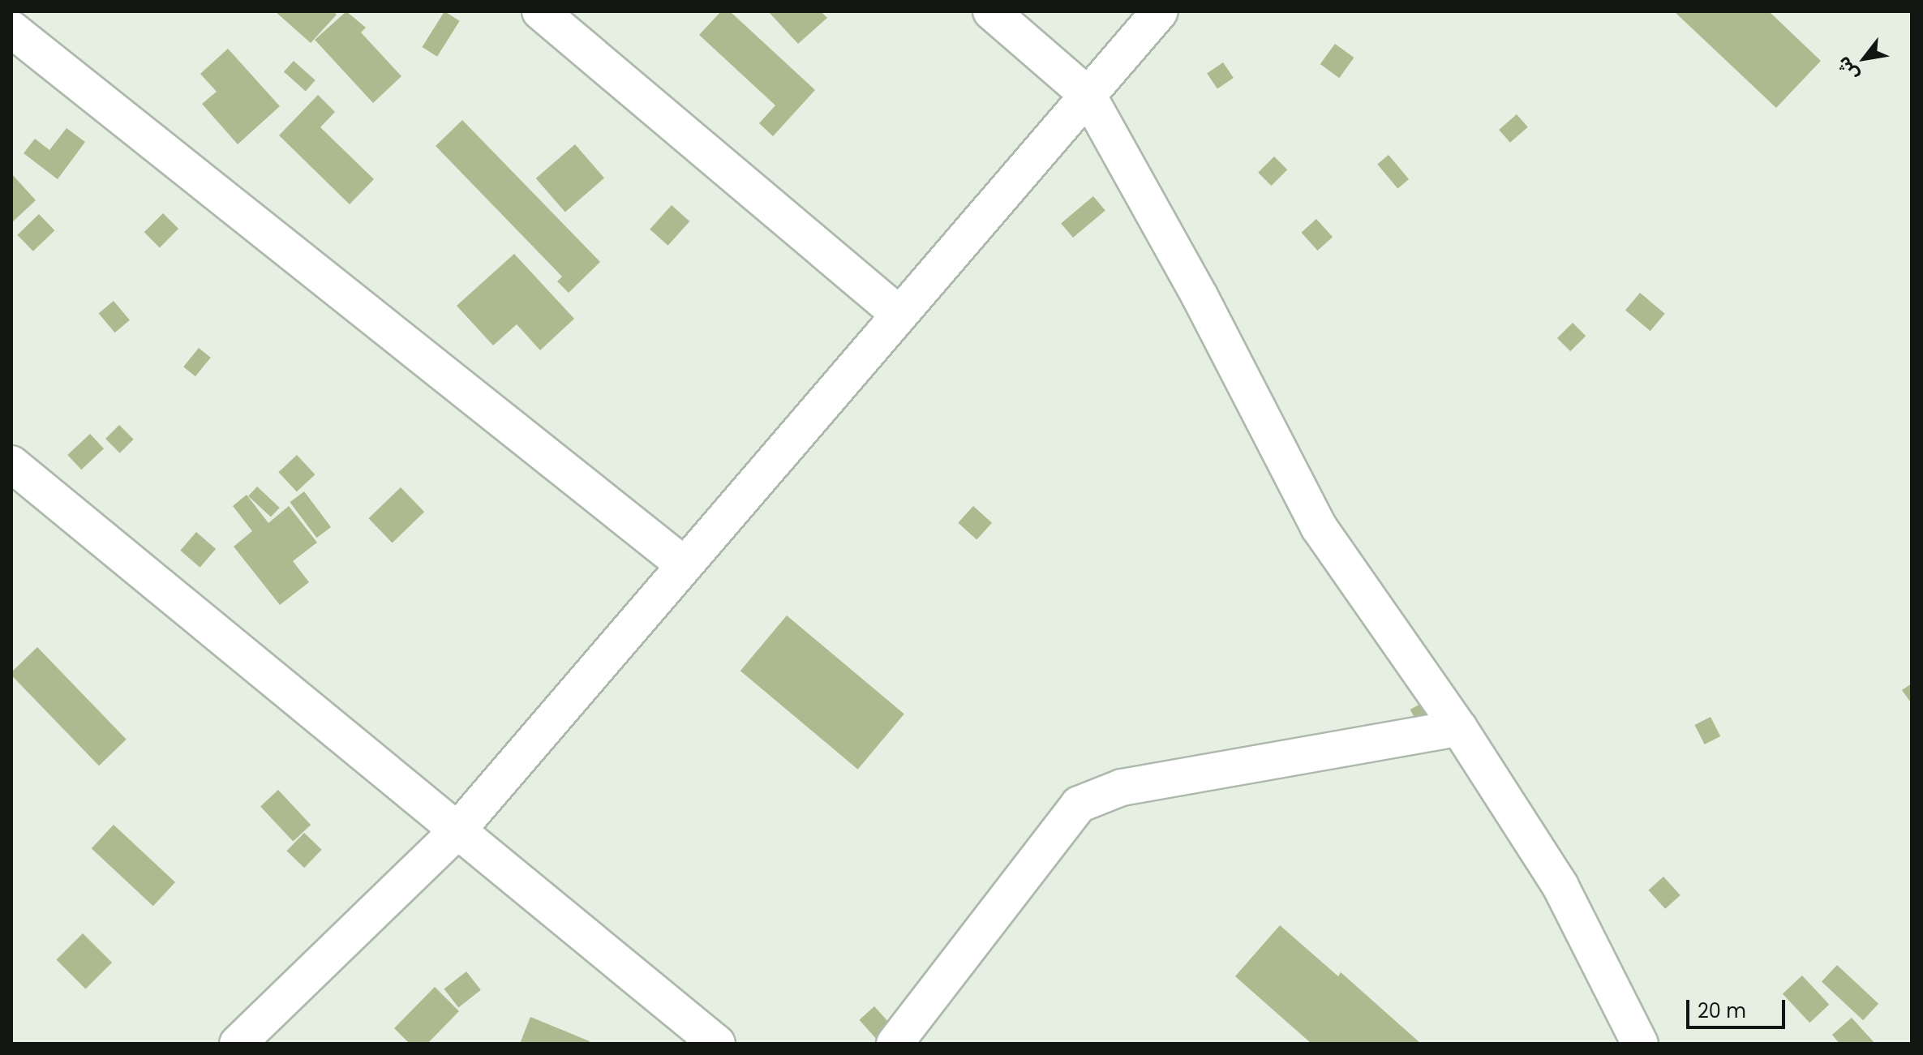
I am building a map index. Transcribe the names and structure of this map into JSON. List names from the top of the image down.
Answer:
{
  "scale_bar": "20 m",
  "north": "bottom left"
}
